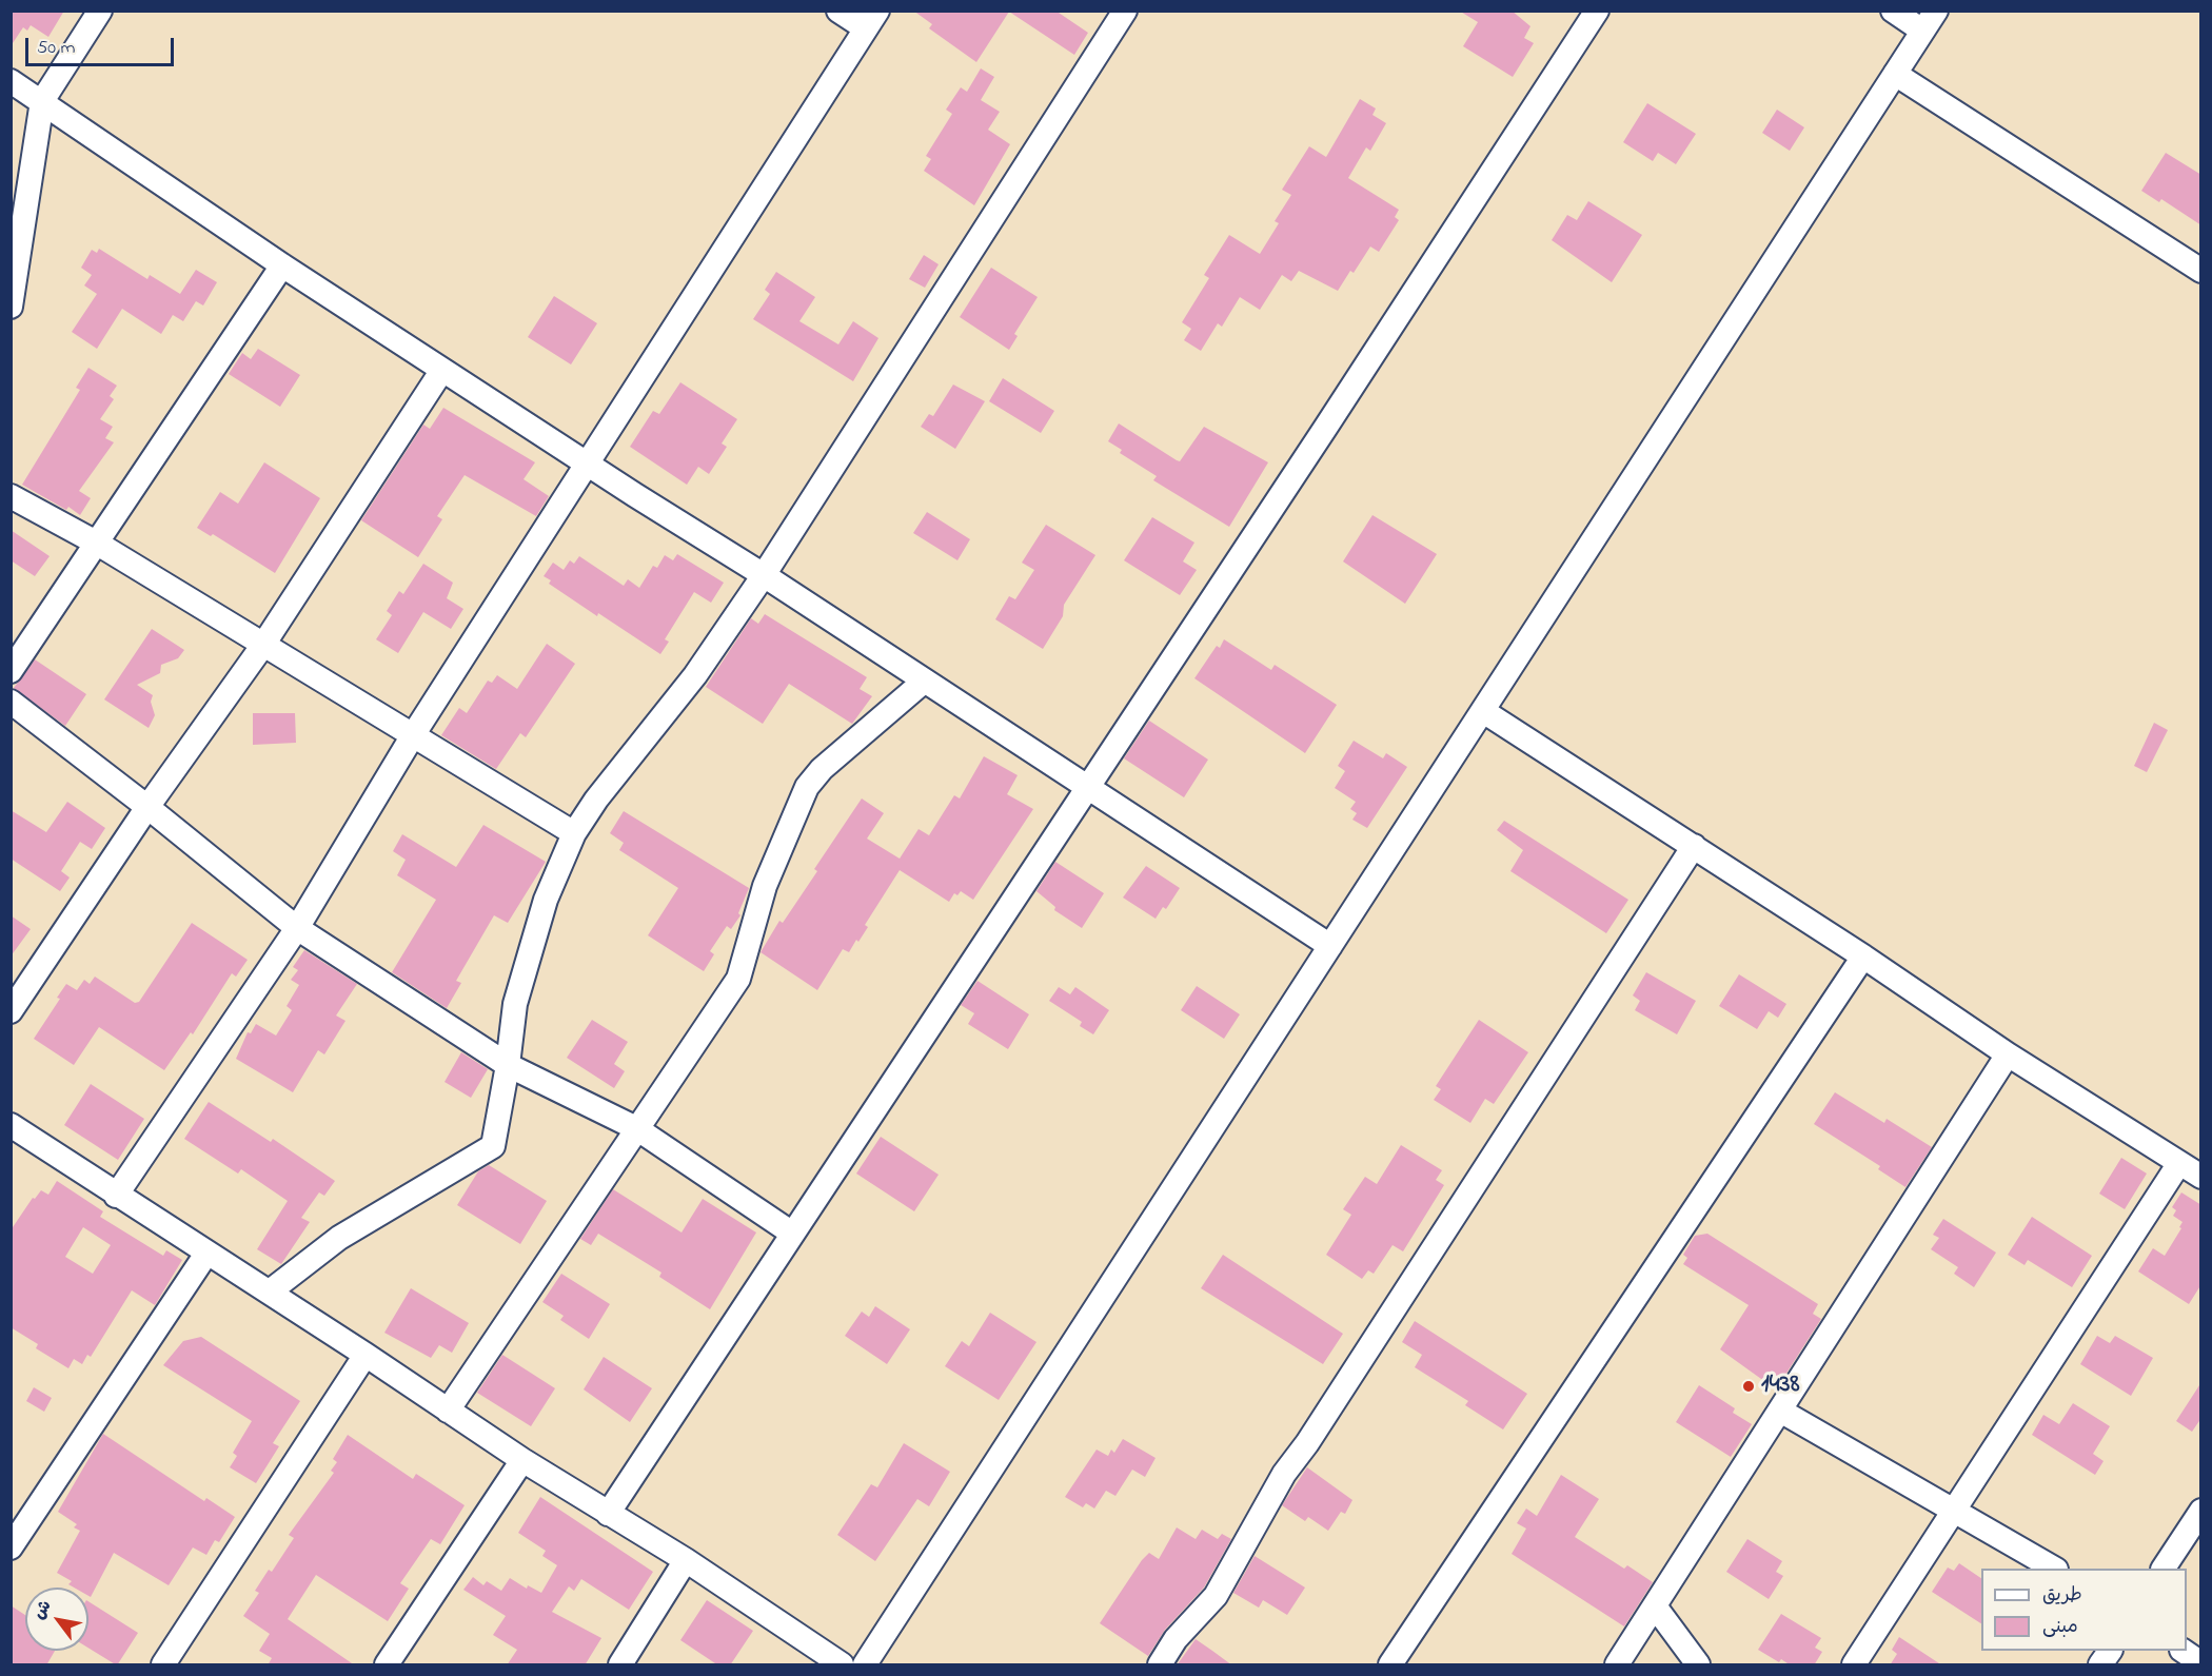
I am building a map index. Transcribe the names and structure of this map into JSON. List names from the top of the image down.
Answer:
{
  "places": ["1438"],
  "legend": ["طريق", "مبنى"],
  "scale_bar": "50 m",
  "north": "top left"
}
